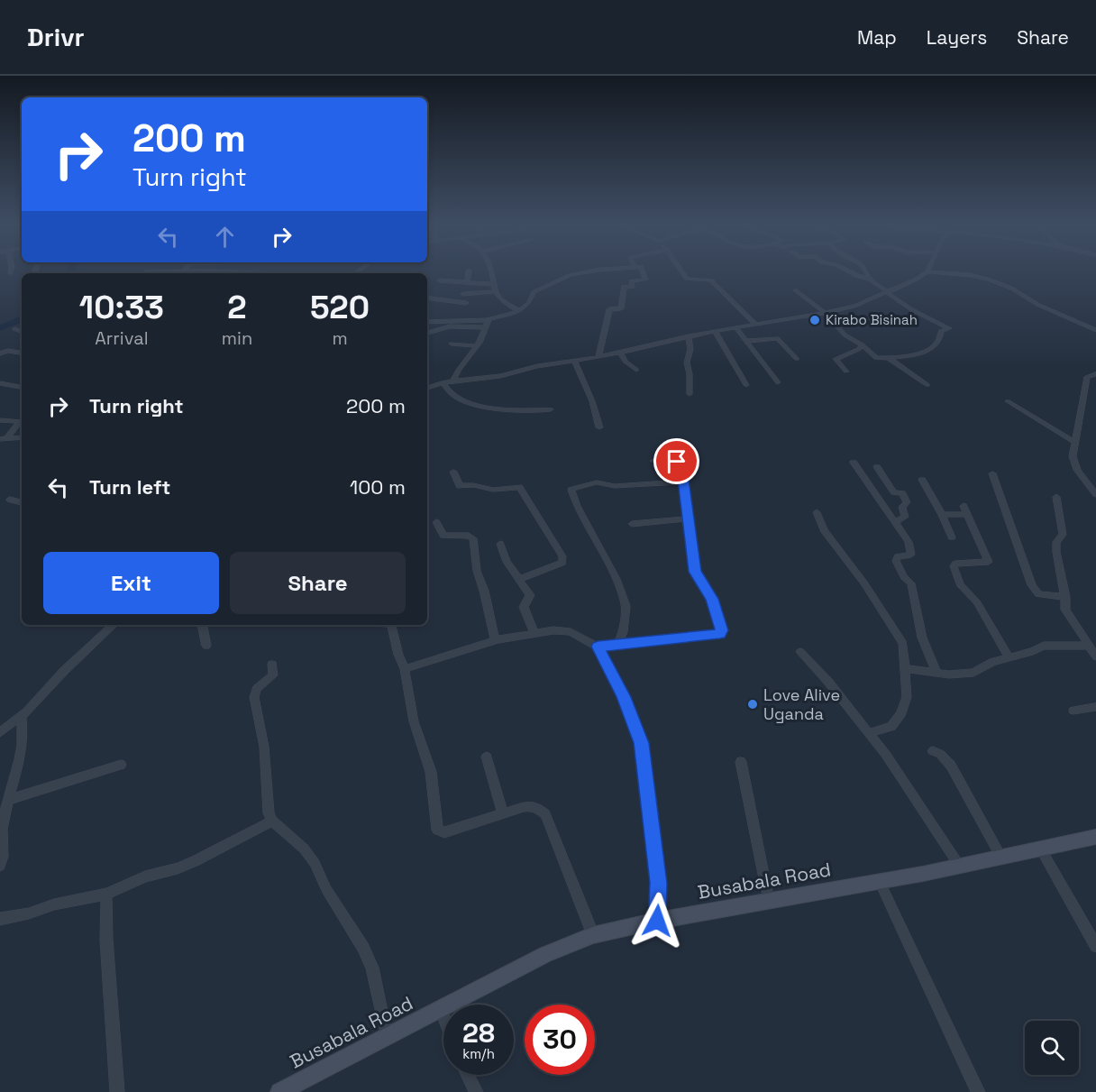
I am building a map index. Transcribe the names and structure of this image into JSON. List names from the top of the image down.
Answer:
{
  "streets": {
    "street": ["Busabala Road"]
  },
  "places": ["Kirabo Bisinah", "Love Alive Uganda"],
  "page": {
    "header": "Drivr",
    "nav": ["Map", "Layers", "Share"],
    "turn": ["200 m", "Turn right"],
    "eta": [
      "10:33",
      "Arrival",
      "2",
      "min",
      "520",
      "m"
    ],
    "list": [
      {
        "name": "Turn right",
        "value": "200 m"
      },
      {
        "name": "Turn left",
        "value": "100 m"
      }
    ],
    "buttons": ["Exit", "Share"],
    "speed": "28 km/h",
    "limit": "30"
  }
}
